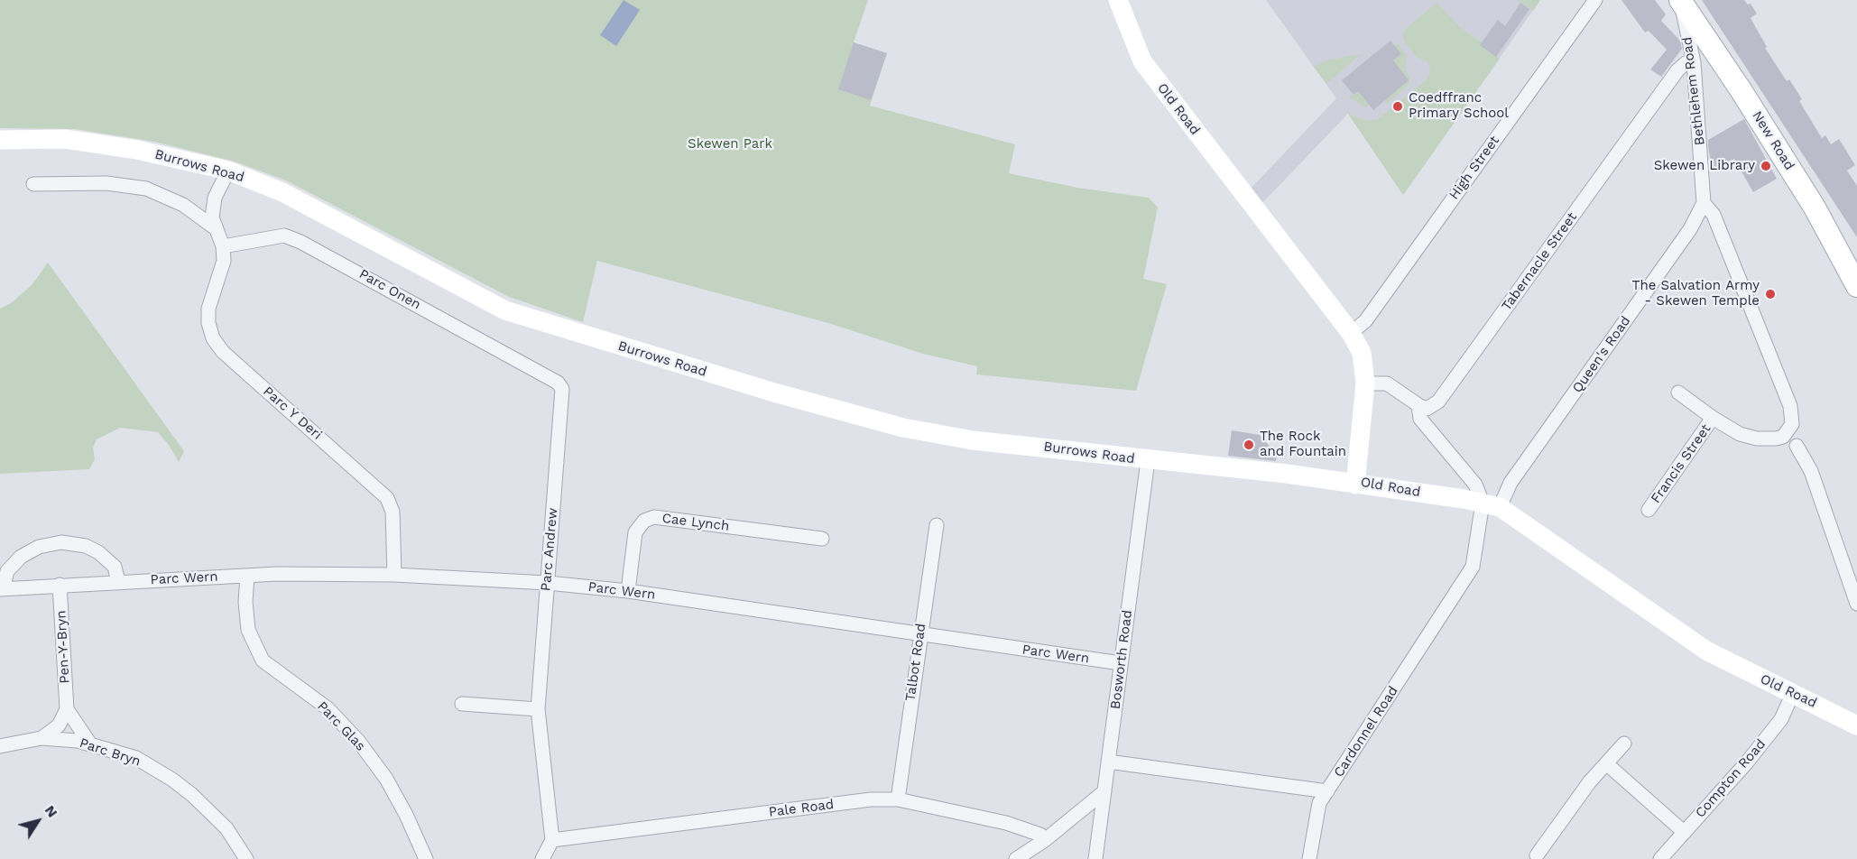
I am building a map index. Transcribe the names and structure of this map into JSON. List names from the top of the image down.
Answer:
{
  "streets": {
    "main road": ["Old Road", "New Road", "Burrows Road"],
    "street": [
      "Bethlehem Road",
      "High Street",
      "Tabernacle Street",
      "Parc Onen",
      "Queen's Road",
      "Parc Y Deri",
      "Francis Street",
      "Cae Lynch",
      "Parc Andrew",
      "Parc Wern",
      "Pen-Y-Bryn",
      "Bosworth Road",
      "Talbot Road",
      "Parc Glas",
      "Cardonnel Road",
      "Parc Bryn",
      "Compton Road",
      "Pale Road"
    ]
  },
  "crossings": [
    ["Bethlehem Road", "New Road"],
    ["Bethlehem Road", "Tabernacle Street"],
    ["Bethlehem Road", "Queen's Road"],
    ["Bethlehem Road", "Francis Street"],
    ["Old Road", "Burrows Road"],
    ["Old Road", "High Street"],
    ["Old Road", "Queen's Road"],
    ["Old Road", "Cardonnel Road"],
    ["Old Road", "Compton Road"],
    ["Burrows Road", "Bosworth Road"],
    ["Parc Onen", "Parc Y Deri"],
    ["Parc Onen", "Parc Andrew"],
    ["Queen's Road", "Cardonnel Road"],
    ["Parc Y Deri", "Parc Wern"],
    ["Cae Lynch", "Parc Wern"],
    ["Parc Andrew", "Parc Wern"],
    ["Parc Wern", "Pen-Y-Bryn"],
    ["Parc Wern", "Bosworth Road"],
    ["Parc Wern", "Talbot Road"],
    ["Parc Wern", "Parc Glas"],
    ["Bosworth Road", "Cardonnel Road"],
    ["Talbot Road", "Pale Road"]
  ],
  "parks": ["Skewen Park"],
  "places": [
    "Coedffranc Primary School",
    "Skewen Library",
    "The Salvation Army - Skewen Temple",
    "The Rock and Fountain"
  ],
  "north": "top right"
}
